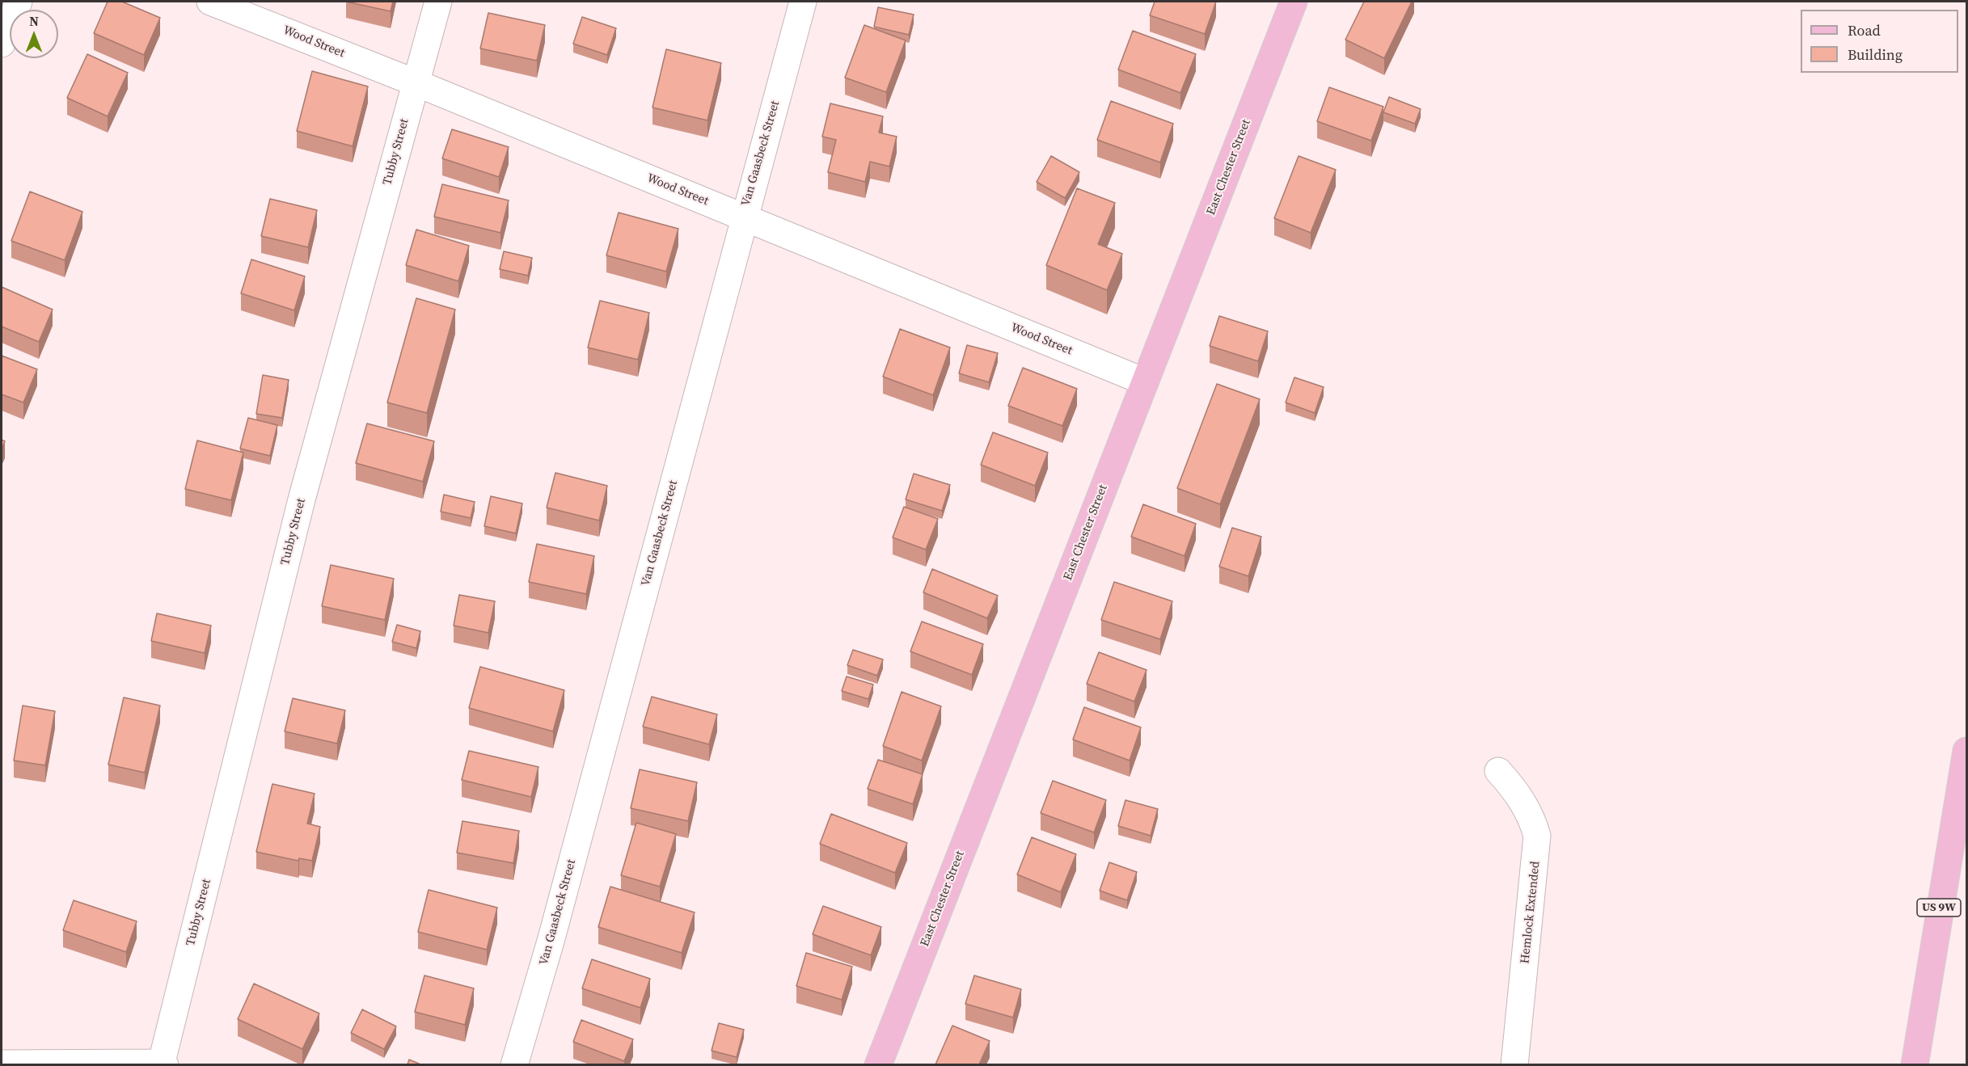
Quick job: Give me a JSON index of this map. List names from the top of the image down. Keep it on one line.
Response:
{"streets":{"main road":["East Chester Street","US 9W"],"street":["Wood Street","Tubby Street","Van Gaasbeck Street","Hemlock Extended"]},"crossings":[["Wood Street","Tubby Street"],["Wood Street","Van Gaasbeck Street"],["Wood Street","East Chester Street"]],"legend":["Road","Building"],"north":"top"}
